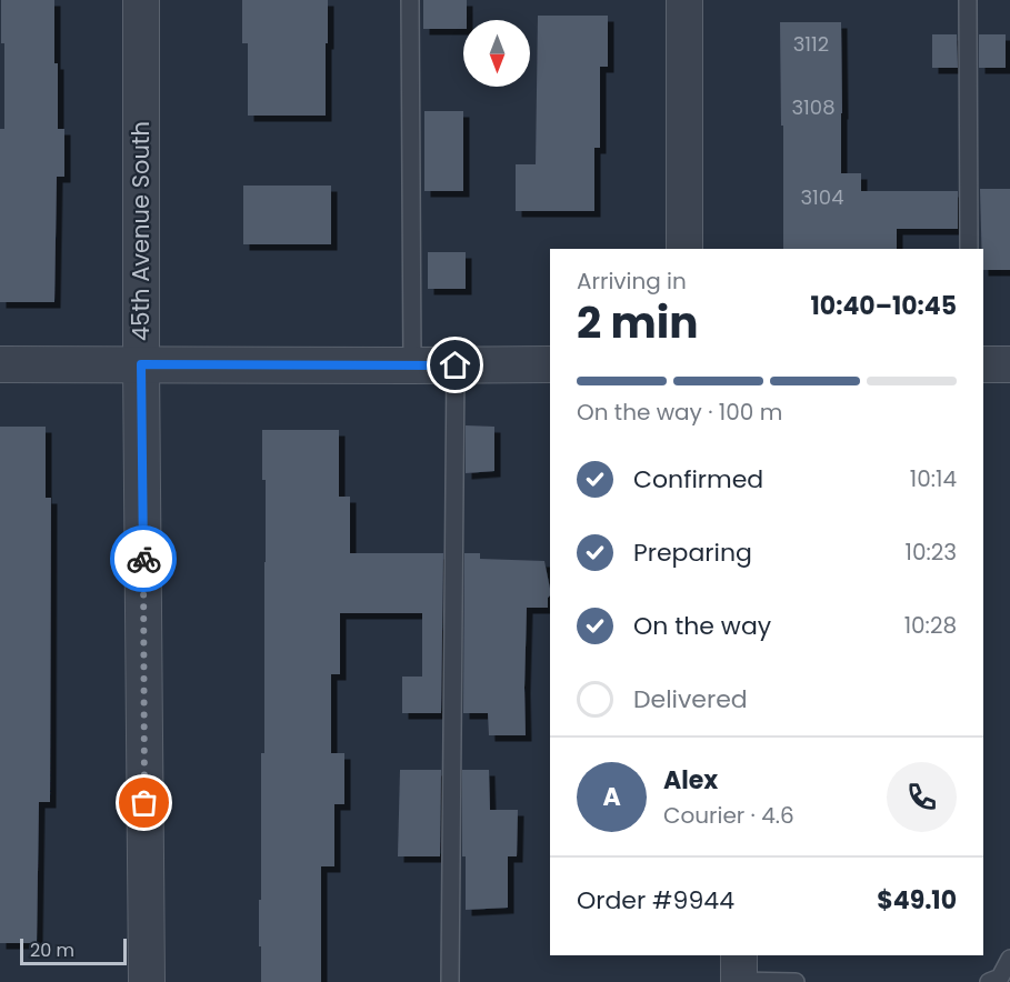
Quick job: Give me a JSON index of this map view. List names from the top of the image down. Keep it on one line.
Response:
{"streets":{"street":["45th Avenue South"]},"house_numbers":["3112","3108","3104"],"scale_bar":"20 m","north":"bottom","page":{"heading":["2 min","Arriving in","10:40–10:45"],"panel":["Alex","Courier · 4.6","Order #9944","$49.10"],"bar":"On the way · 100 m","list":[["Confirmed","10:14"],["Preparing","10:23"],["On the way","10:28"],"Delivered"],"round":"A","scale":"20 m"}}
